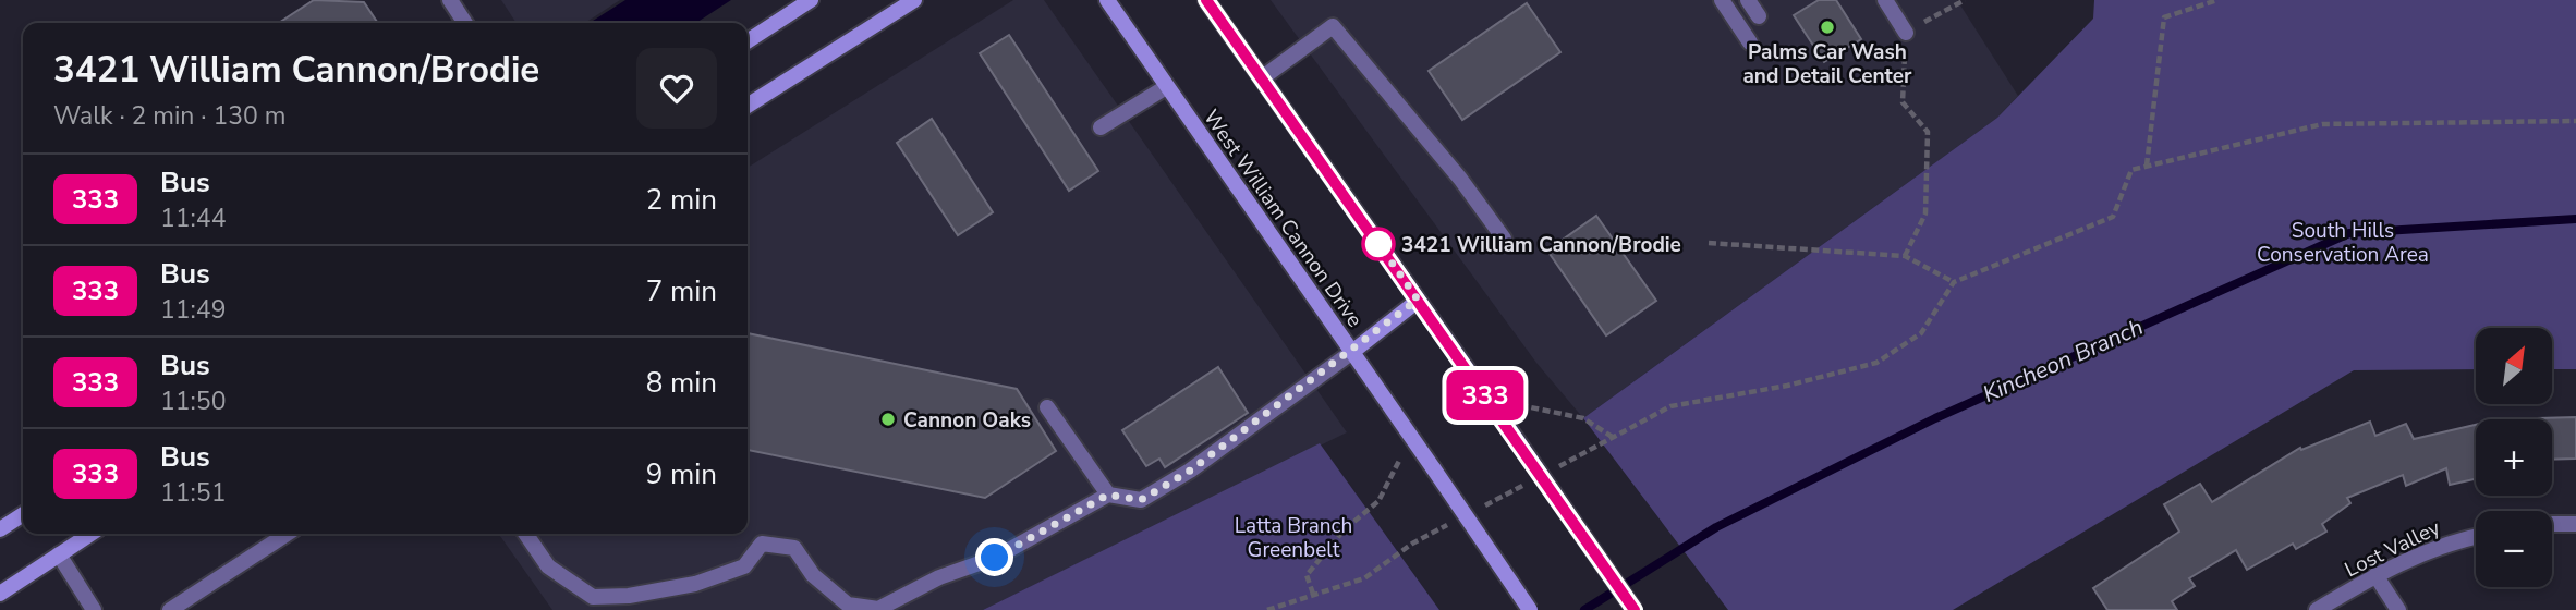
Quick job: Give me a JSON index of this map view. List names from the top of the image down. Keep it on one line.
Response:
{"streets":{"main road":["West William Cannon Drive"],"street":["Lost Valley"]},"water":["Kincheon Branch"],"parks":["South Hills Conservation Area","Latta Branch Greenbelt"],"places":["Palms Car Wash and Detail Center","3421 William Cannon/Brodie","Cannon Oaks"],"lines":["bus line 333"],"north":"top right","page":{"on_map":"333","heading":["3421 William Cannon/Brodie","Walk · 2 min · 130 m"],"list":[{"mark":"333","name":"Bus","note":"11:44","value":"2 min"},{"mark":"333","name":"Bus","note":"11:49","value":"7 min"},{"mark":"333","name":"Bus","note":"11:50","value":"8 min"},{"mark":"333","name":"Bus","note":"11:51","value":"9 min"}],"map_buttons":["+","−"]}}
